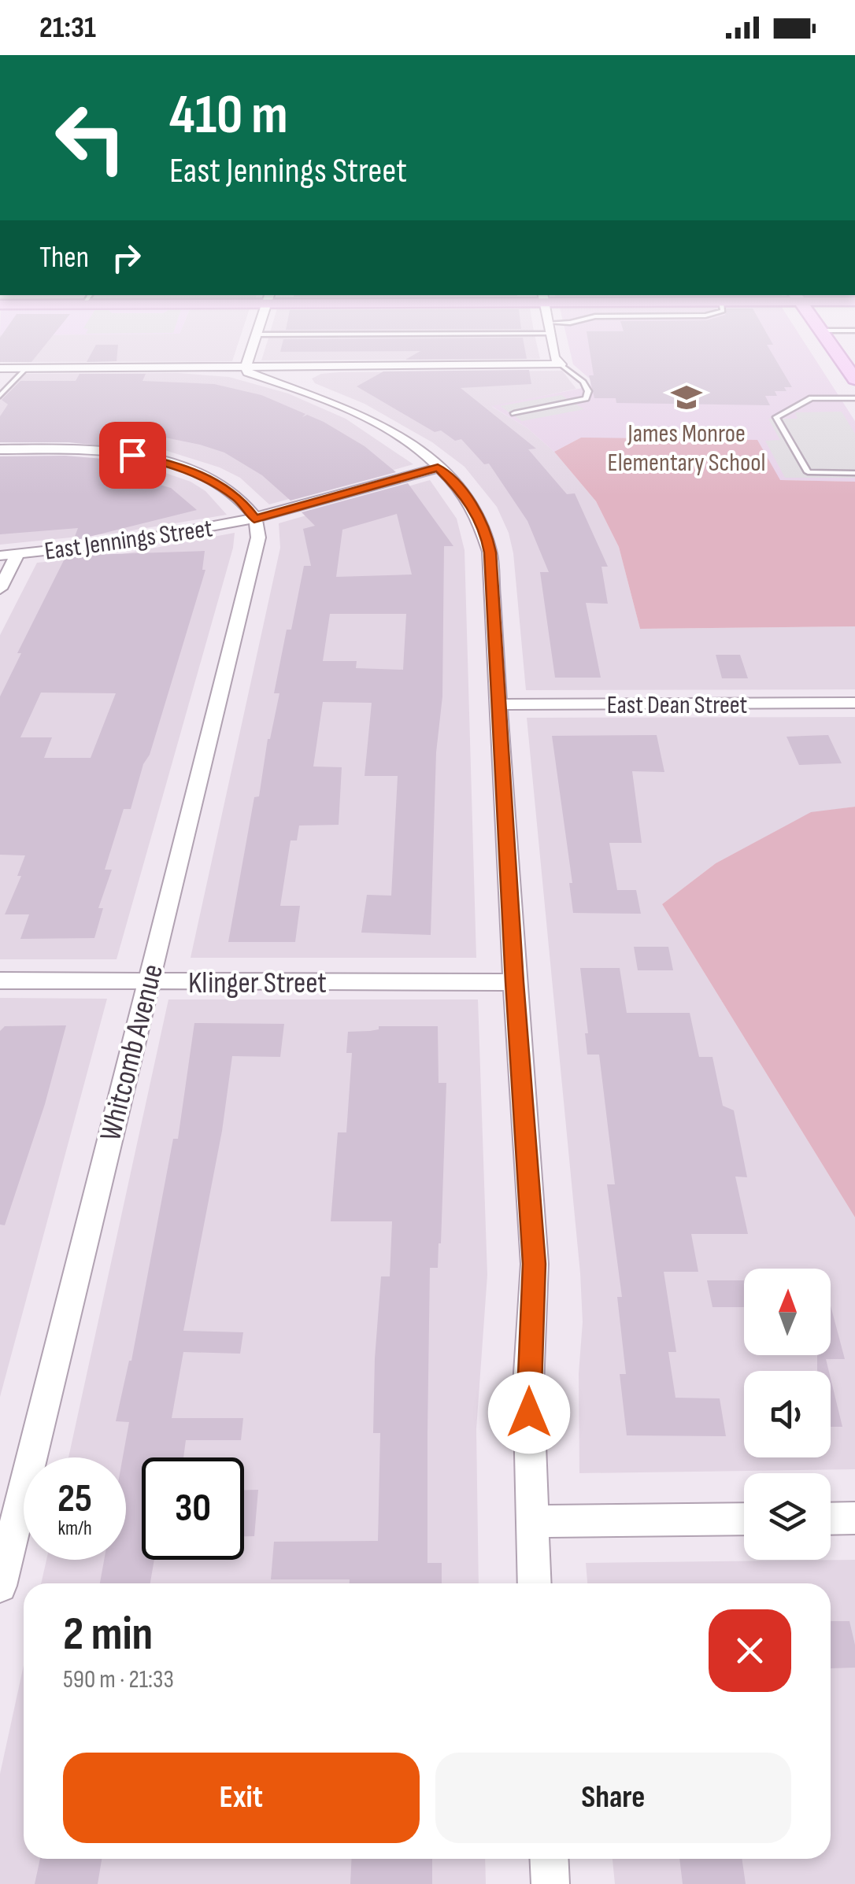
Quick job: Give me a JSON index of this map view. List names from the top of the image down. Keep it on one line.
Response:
{"streets":{"street":["East Jennings Street","East Dean Street","Klinger Street","Whitcomb Avenue"]},"crossings":[["East Jennings Street","Whitcomb Avenue"],["Klinger Street","Whitcomb Avenue"]],"places":{"school or university":["James Monroe Elementary School"]},"north":"top","page":{"status":"21:31","turn":["410 m","East Jennings Street"],"then":"Then","speed":"25 km/h","limit":"30","heading":["2 min","590 m · 21:33"],"buttons":["Exit","Share"]}}
